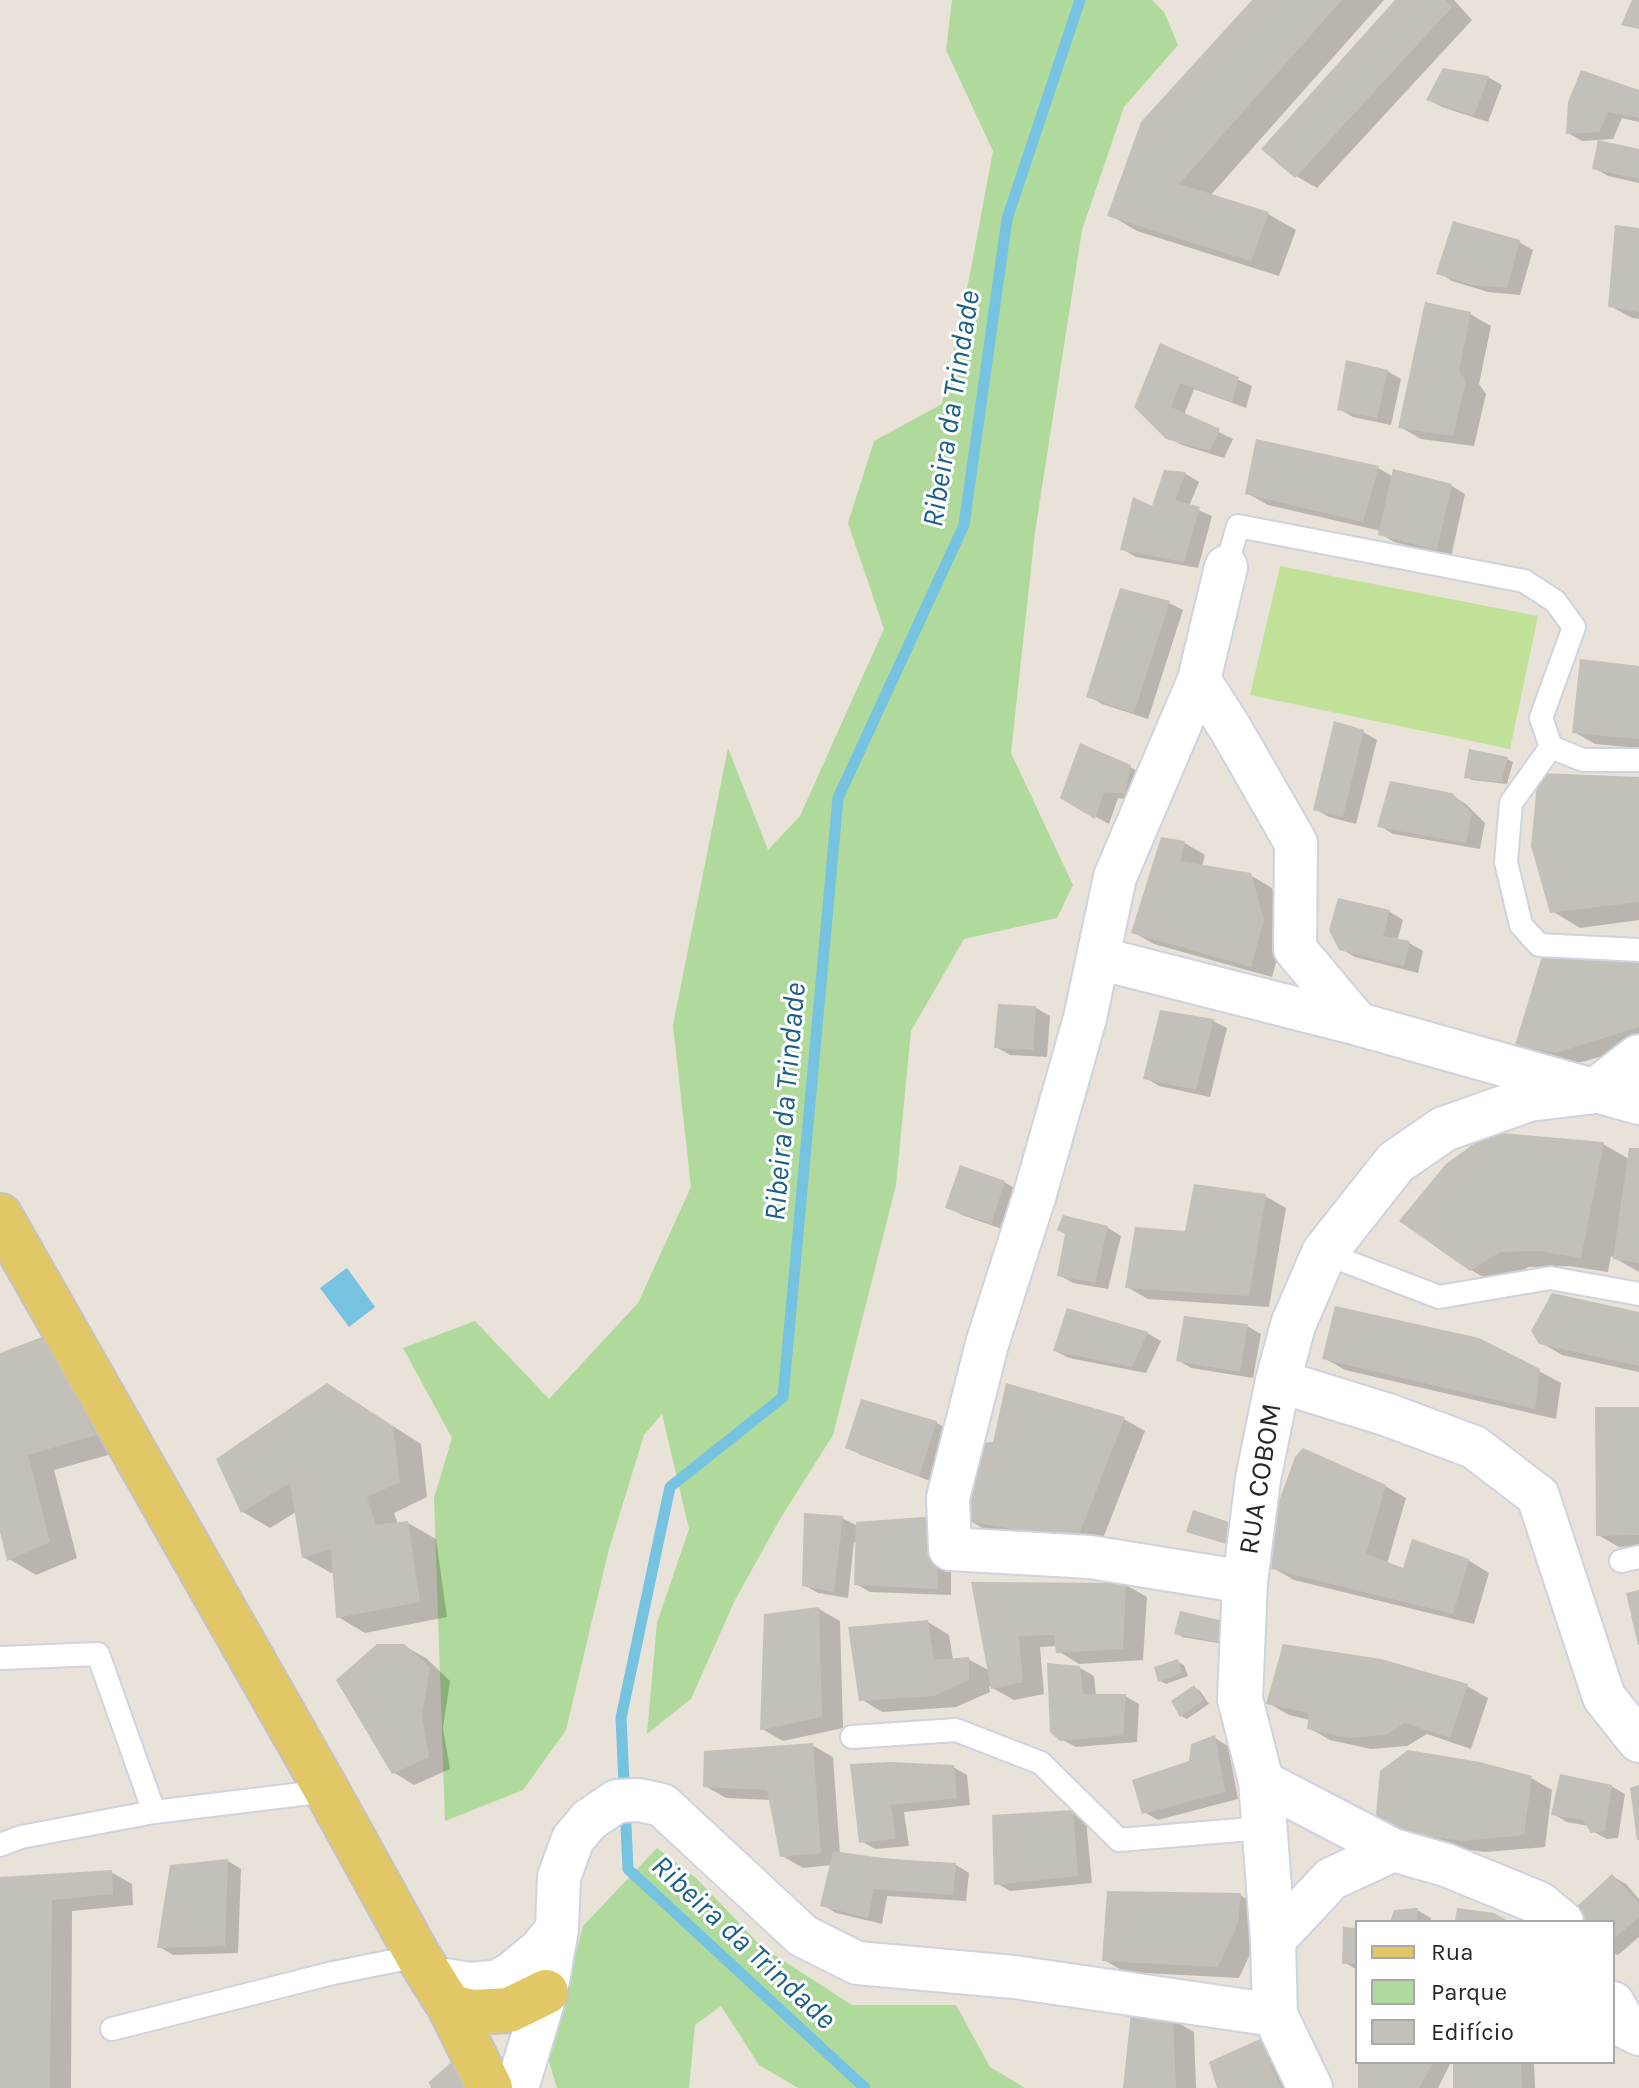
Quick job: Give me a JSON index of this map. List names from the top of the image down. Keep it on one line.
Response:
{"streets":{"street":["RUA COBOM"]},"water":["Ribeira da Trindade"],"legend":["Rua","Parque","Edifício"]}
